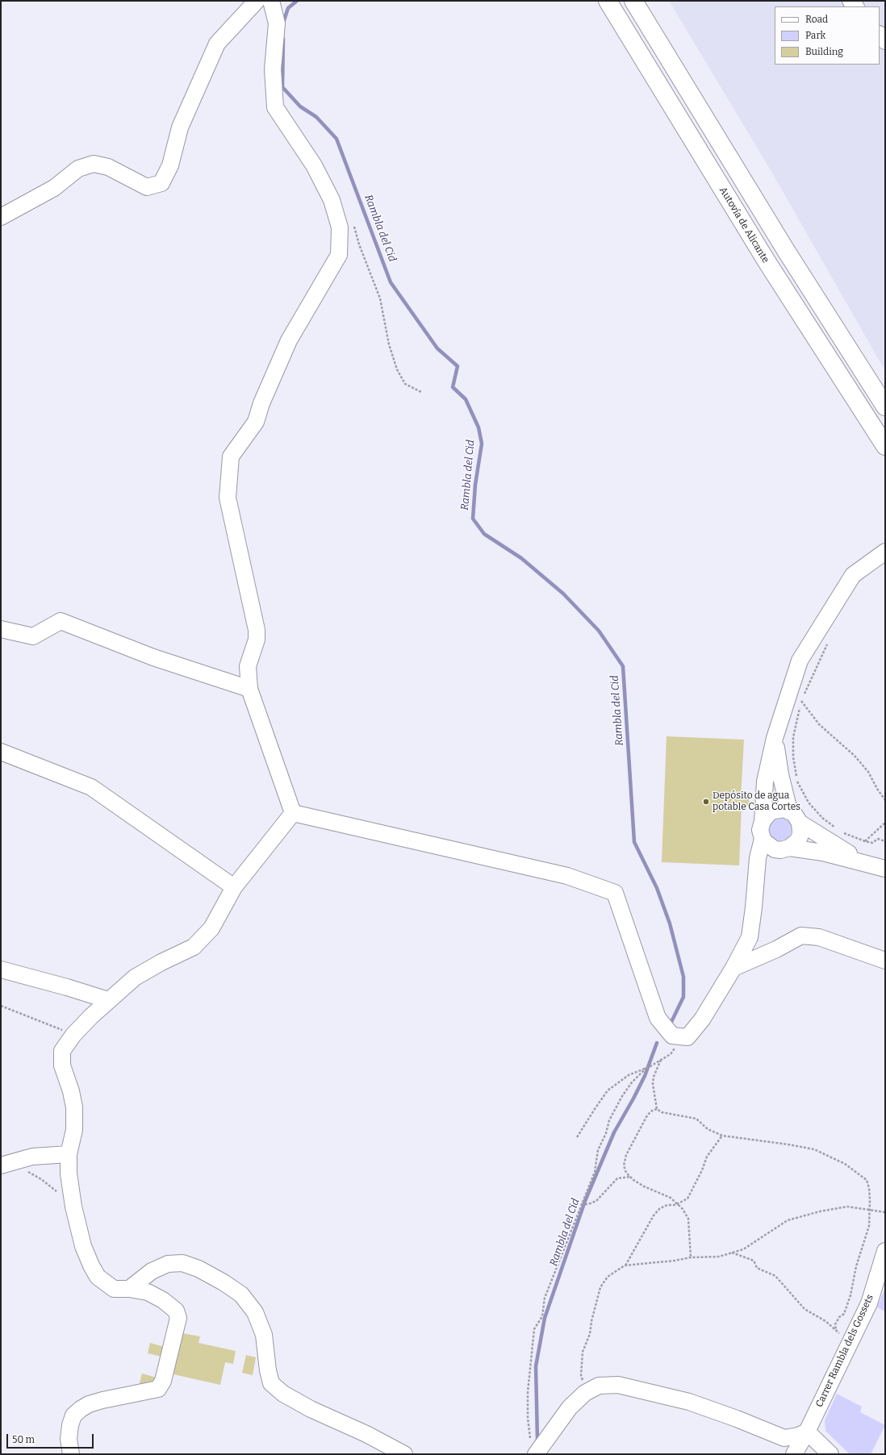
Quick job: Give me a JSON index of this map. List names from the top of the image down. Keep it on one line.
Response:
{"streets":{"highway":["Autovía de Alicante"],"street":["Carrer Rambla dels Gossets"]},"water":["Rambla del Cid"],"places":["Depósito de agua potable Casa Cortes"],"legend":["Road","Park","Building"],"scale_bar":"50 m"}
